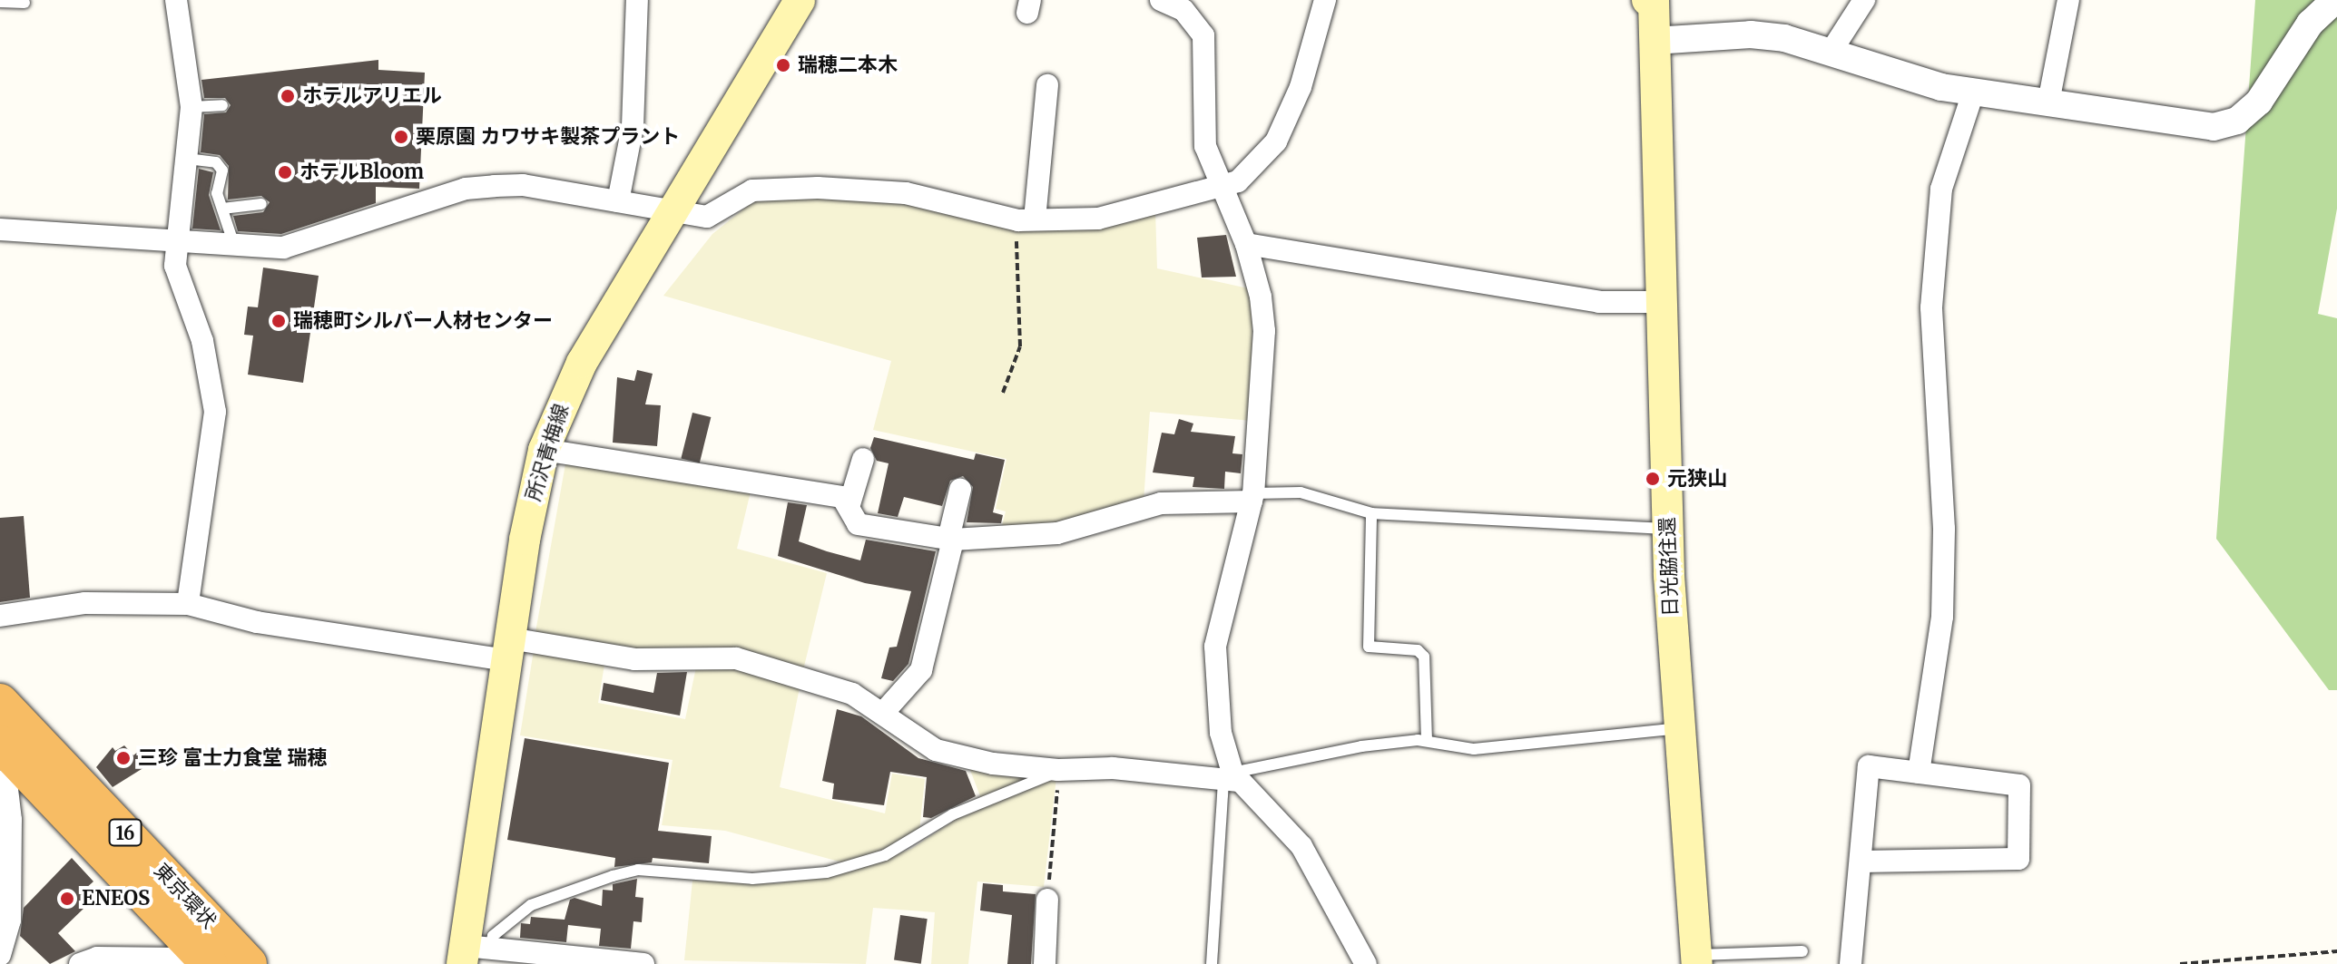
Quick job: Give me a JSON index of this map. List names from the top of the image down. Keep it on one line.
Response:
{"streets":{"highway":["16","東京環状"],"main road":["所沢青梅線","日光脇往還"]},"places":["瑞穂二本木","ホテルアリエル","栗原園 カワサキ製茶プラント","ホテルBloom","瑞穂町シルバー人材センター","元狭山","三珍 富士力食堂 瑞穂","ENEOS"]}
